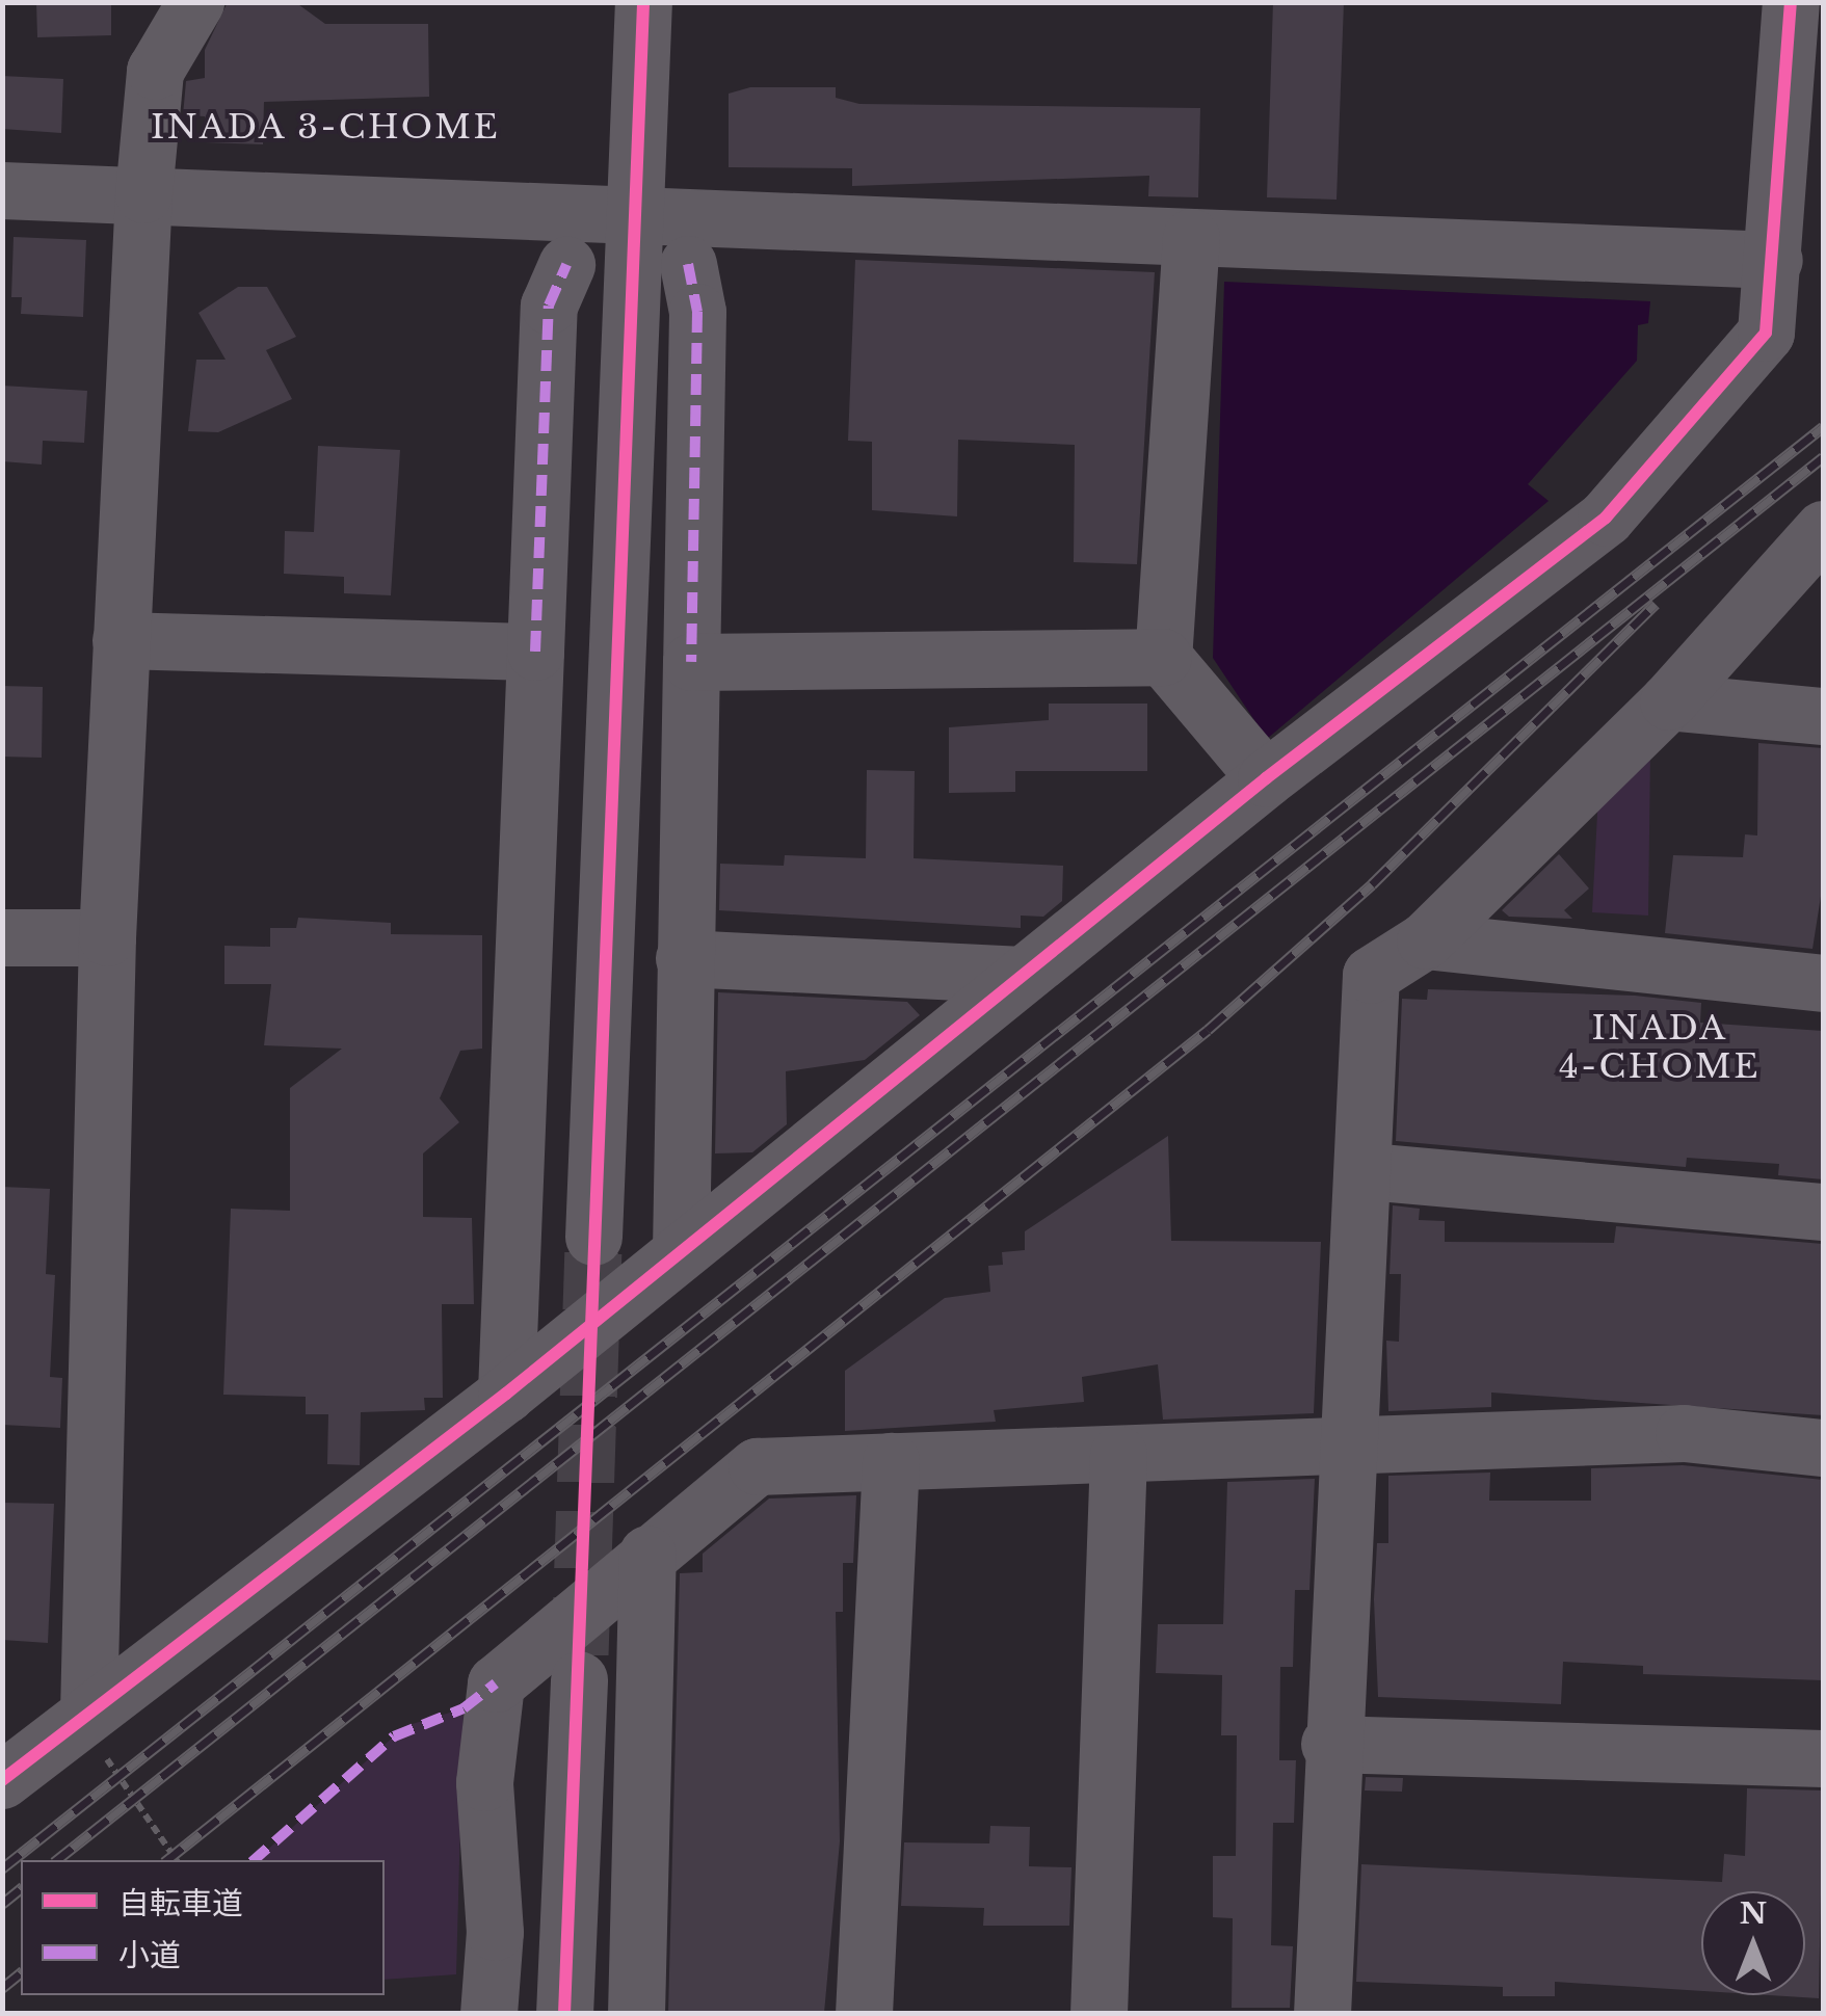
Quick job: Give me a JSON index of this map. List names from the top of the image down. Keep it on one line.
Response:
{"districts":["INADA 3-CHOME","INADA 4-CHOME"],"legend":["自転車道","小道"],"north":"top"}
